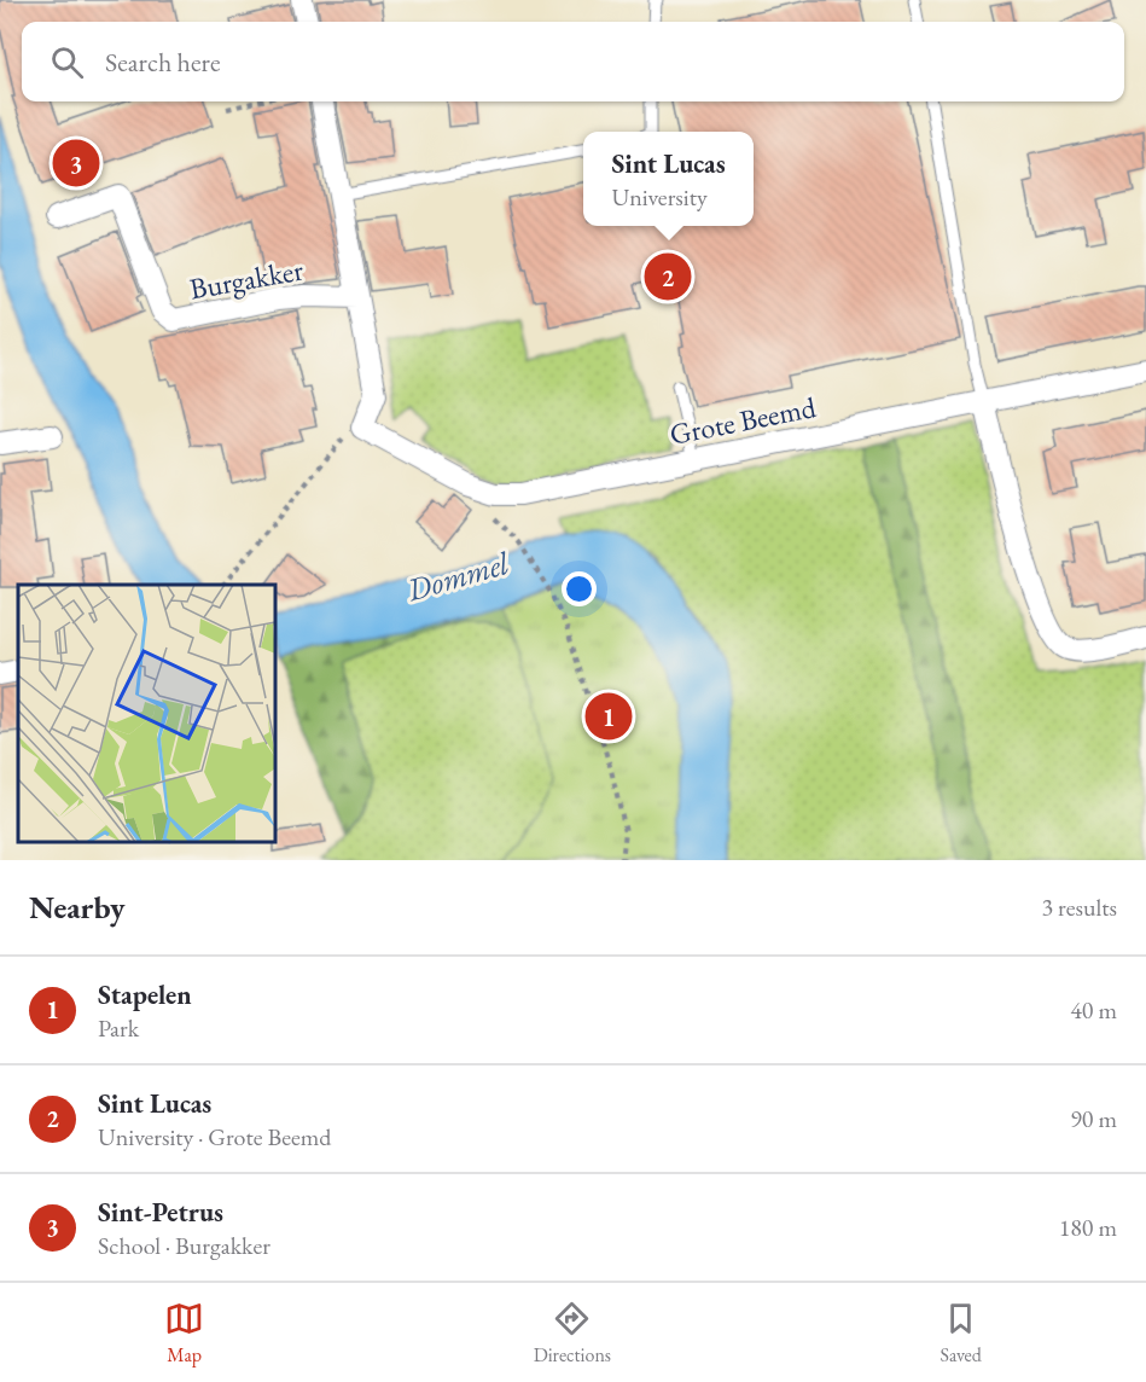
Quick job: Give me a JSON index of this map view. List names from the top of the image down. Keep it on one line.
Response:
{"streets":{"street":["Burgakker","Grote Beemd"]},"water":["Dommel"],"page":{"search":"Search here","popup":["Sint Lucas","University"],"pins":["3","2","1"],"heading":["Nearby","3 results"],"list":[{"mark":"1","name":"Stapelen","note":"Park","value":"40 m"},{"mark":"2","name":"Sint Lucas","note":"University · Grote Beemd","value":"90 m"},{"mark":"3","name":"Sint-Petrus","note":"School · Burgakker","value":"180 m"}],"nav":["Map","Directions","Saved"]}}
